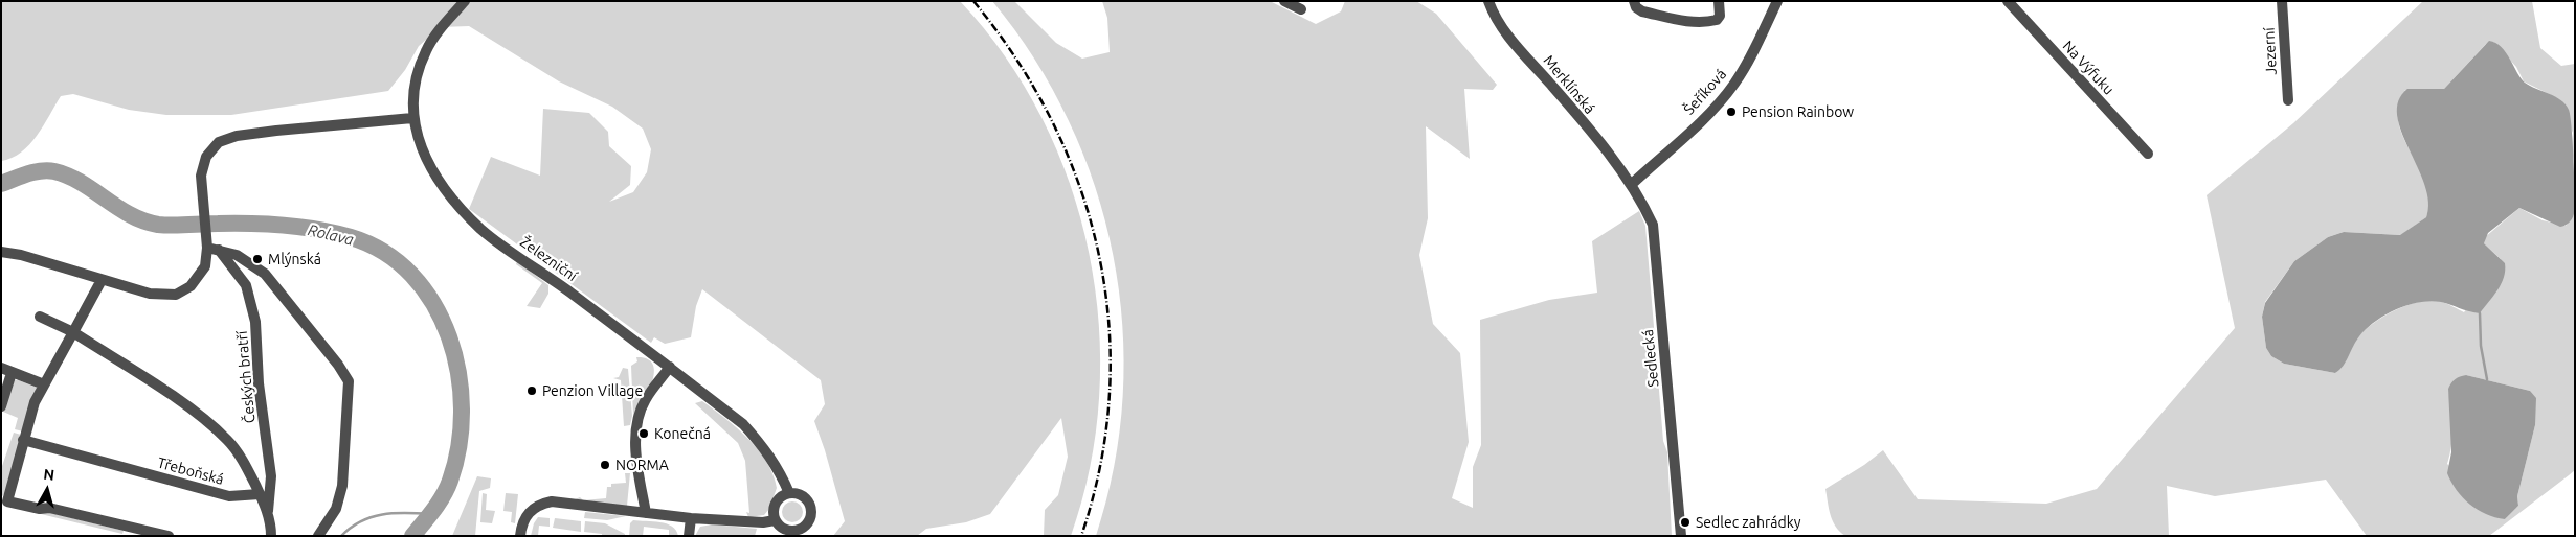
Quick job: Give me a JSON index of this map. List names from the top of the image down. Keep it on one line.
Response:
{"streets":{"street":["Jezerní","Na Výfuku","Merklínská","Šeříková","Železniční","Sedlecká","Českých bratří","Třeboňská"]},"crossings":[["Merklínská","Šeříková"],["Merklínská","Sedlecká"],["Šeříková","Sedlecká"],["Českých bratří","Třeboňská"]],"water":["Rolava"],"places":["Pension Rainbow","Mlýnská","Penzion Village","Konečná","NORMA","Sedlec zahrádky"],"north":"top"}
